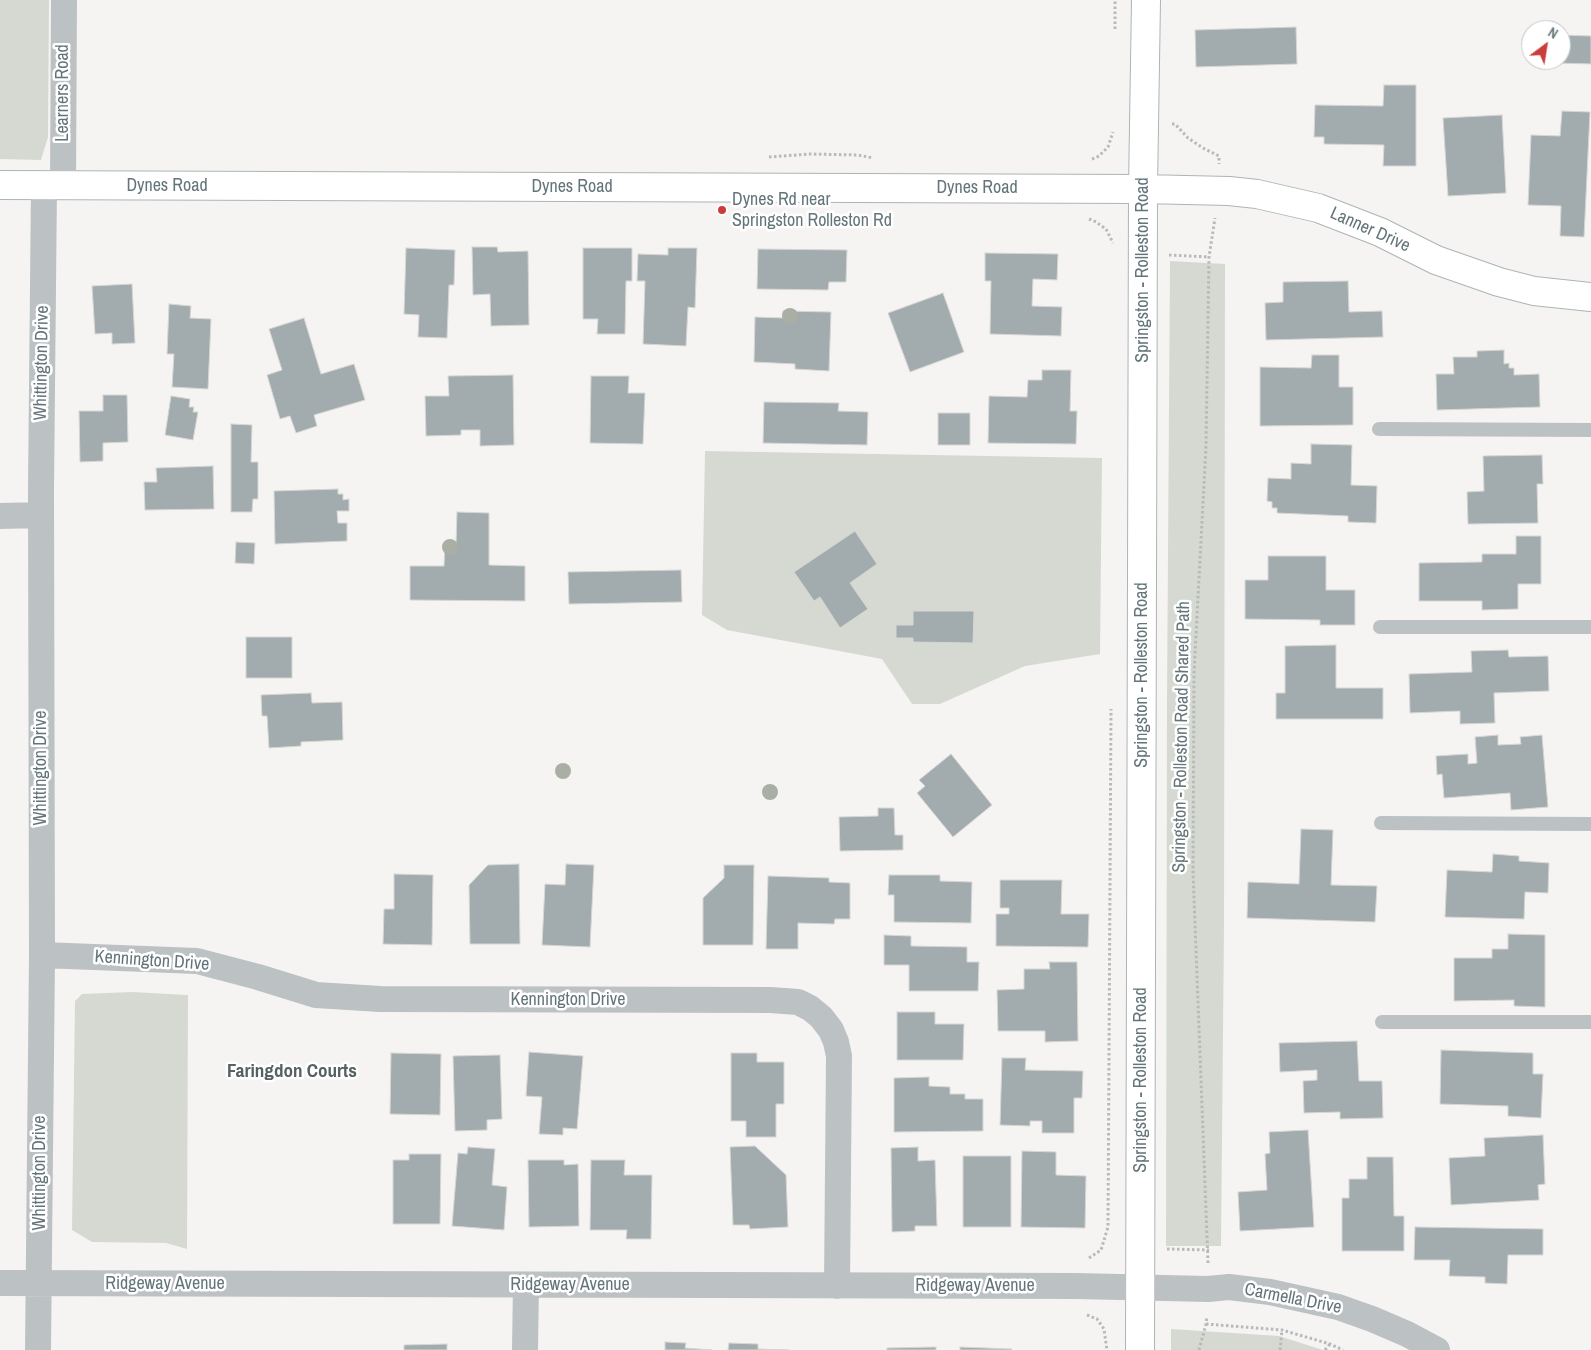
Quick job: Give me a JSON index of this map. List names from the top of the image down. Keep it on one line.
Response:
{"streets":{"street":["Learners Road","Dynes Road","Lanner Drive","Springston - Rolleston Road","Whittington Drive","Kennington Drive","Ridgeway Avenue","Carmella Drive"],"path":["Springston - Rolleston Road Shared Path"]},"crossings":[["Learners Road","Dynes Road"],["Learners Road","Whittington Drive"],["Dynes Road","Lanner Drive"],["Dynes Road","Springston - Rolleston Road"],["Dynes Road","Whittington Drive"],["Lanner Drive","Springston - Rolleston Road"],["Springston - Rolleston Road","Ridgeway Avenue"],["Springston - Rolleston Road","Carmella Drive"],["Whittington Drive","Kennington Drive"],["Whittington Drive","Ridgeway Avenue"],["Kennington Drive","Ridgeway Avenue"],["Ridgeway Avenue","Carmella Drive"]],"districts":["Faringdon Courts"],"places":["Dynes Rd near Springston Rolleston Rd"],"north":"top right"}
